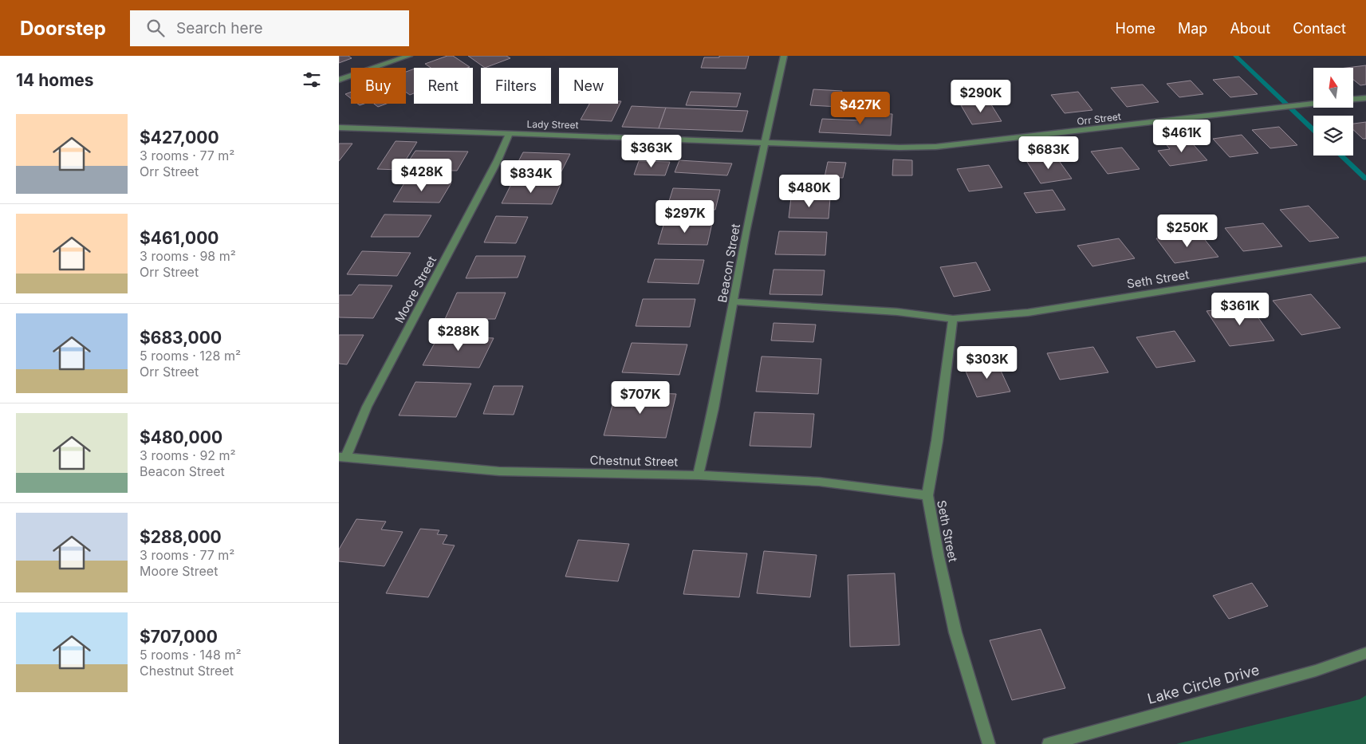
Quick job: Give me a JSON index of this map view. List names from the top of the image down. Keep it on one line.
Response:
{"streets":{"street":["Orr Street","Lady Street","Beacon Street","Seth Street","Moore Street","Chestnut Street","Lake Circle Drive"]},"crossings":[["Orr Street","Lady Street"],["Orr Street","Beacon Street"],["Lady Street","Beacon Street"],["Lady Street","Moore Street"],["Beacon Street","Seth Street"],["Beacon Street","Chestnut Street"],["Seth Street","Chestnut Street"],["Moore Street","Chestnut Street"]],"north":"top","page":{"header":"Doorstep","search":"Search here","nav":["Home","Map","About","Contact"],"heading":"14 homes","chip":["Buy","Rent","Filters","New"],"price":["$290K","$427K","$461K","$363K","$683K","$428K","$834K","$480K","$297K","$250K","$361K","$288K","$303K","$707K"],"list":[{"name":"$427,000","note":"3 rooms · 77 m² · Orr Street"},{"name":"$461,000","note":"3 rooms · 98 m² · Orr Street"},{"name":"$683,000","note":"5 rooms · 128 m² · Orr Street"},{"name":"$480,000","note":"3 rooms · 92 m² · Beacon Street"},{"name":"$288,000","note":"3 rooms · 77 m² · Moore Street"},{"name":"$707,000","note":"5 rooms · 148 m² · Chestnut Street"}]}}
